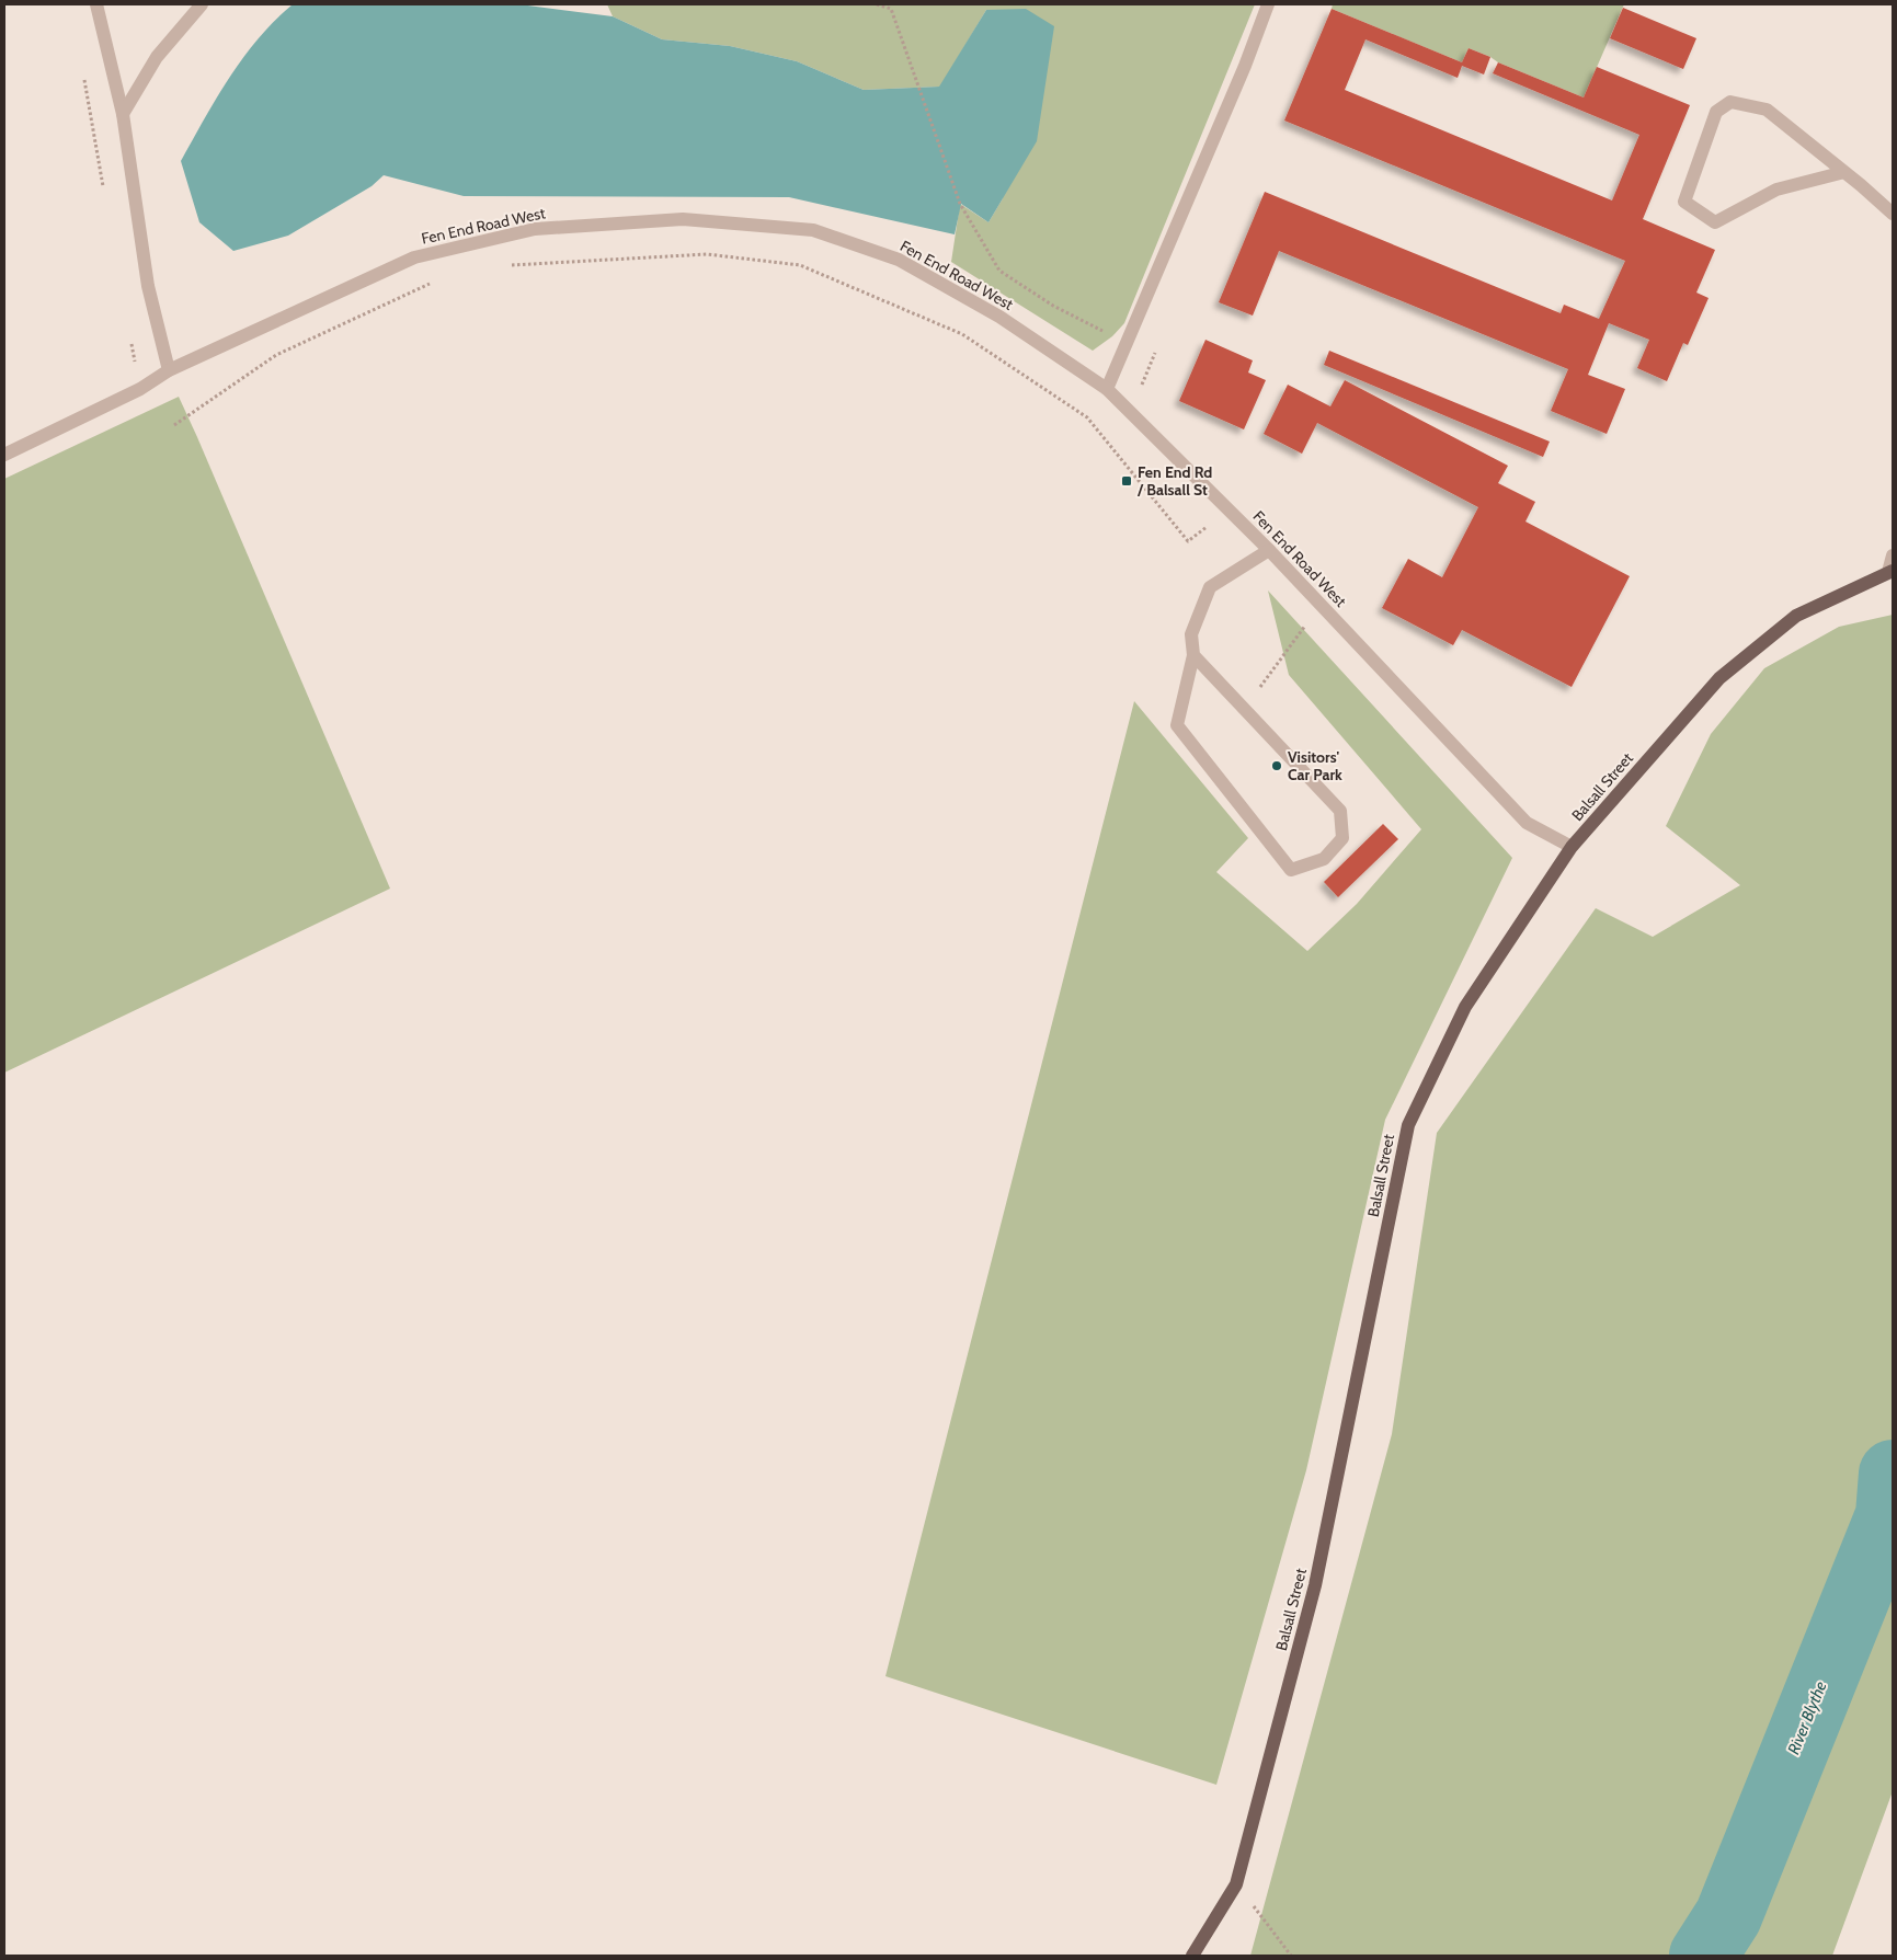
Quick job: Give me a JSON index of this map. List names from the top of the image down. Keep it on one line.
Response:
{"streets":{"main road":["Balsall Street"],"street":["Fen End Road West"]},"crossings":[["Fen End Road West","Balsall Street"]],"water":["River Blythe"],"places":{"transit":["Fen End Rd / Balsall St"],"other":["Visitors' Car Park"]}}
